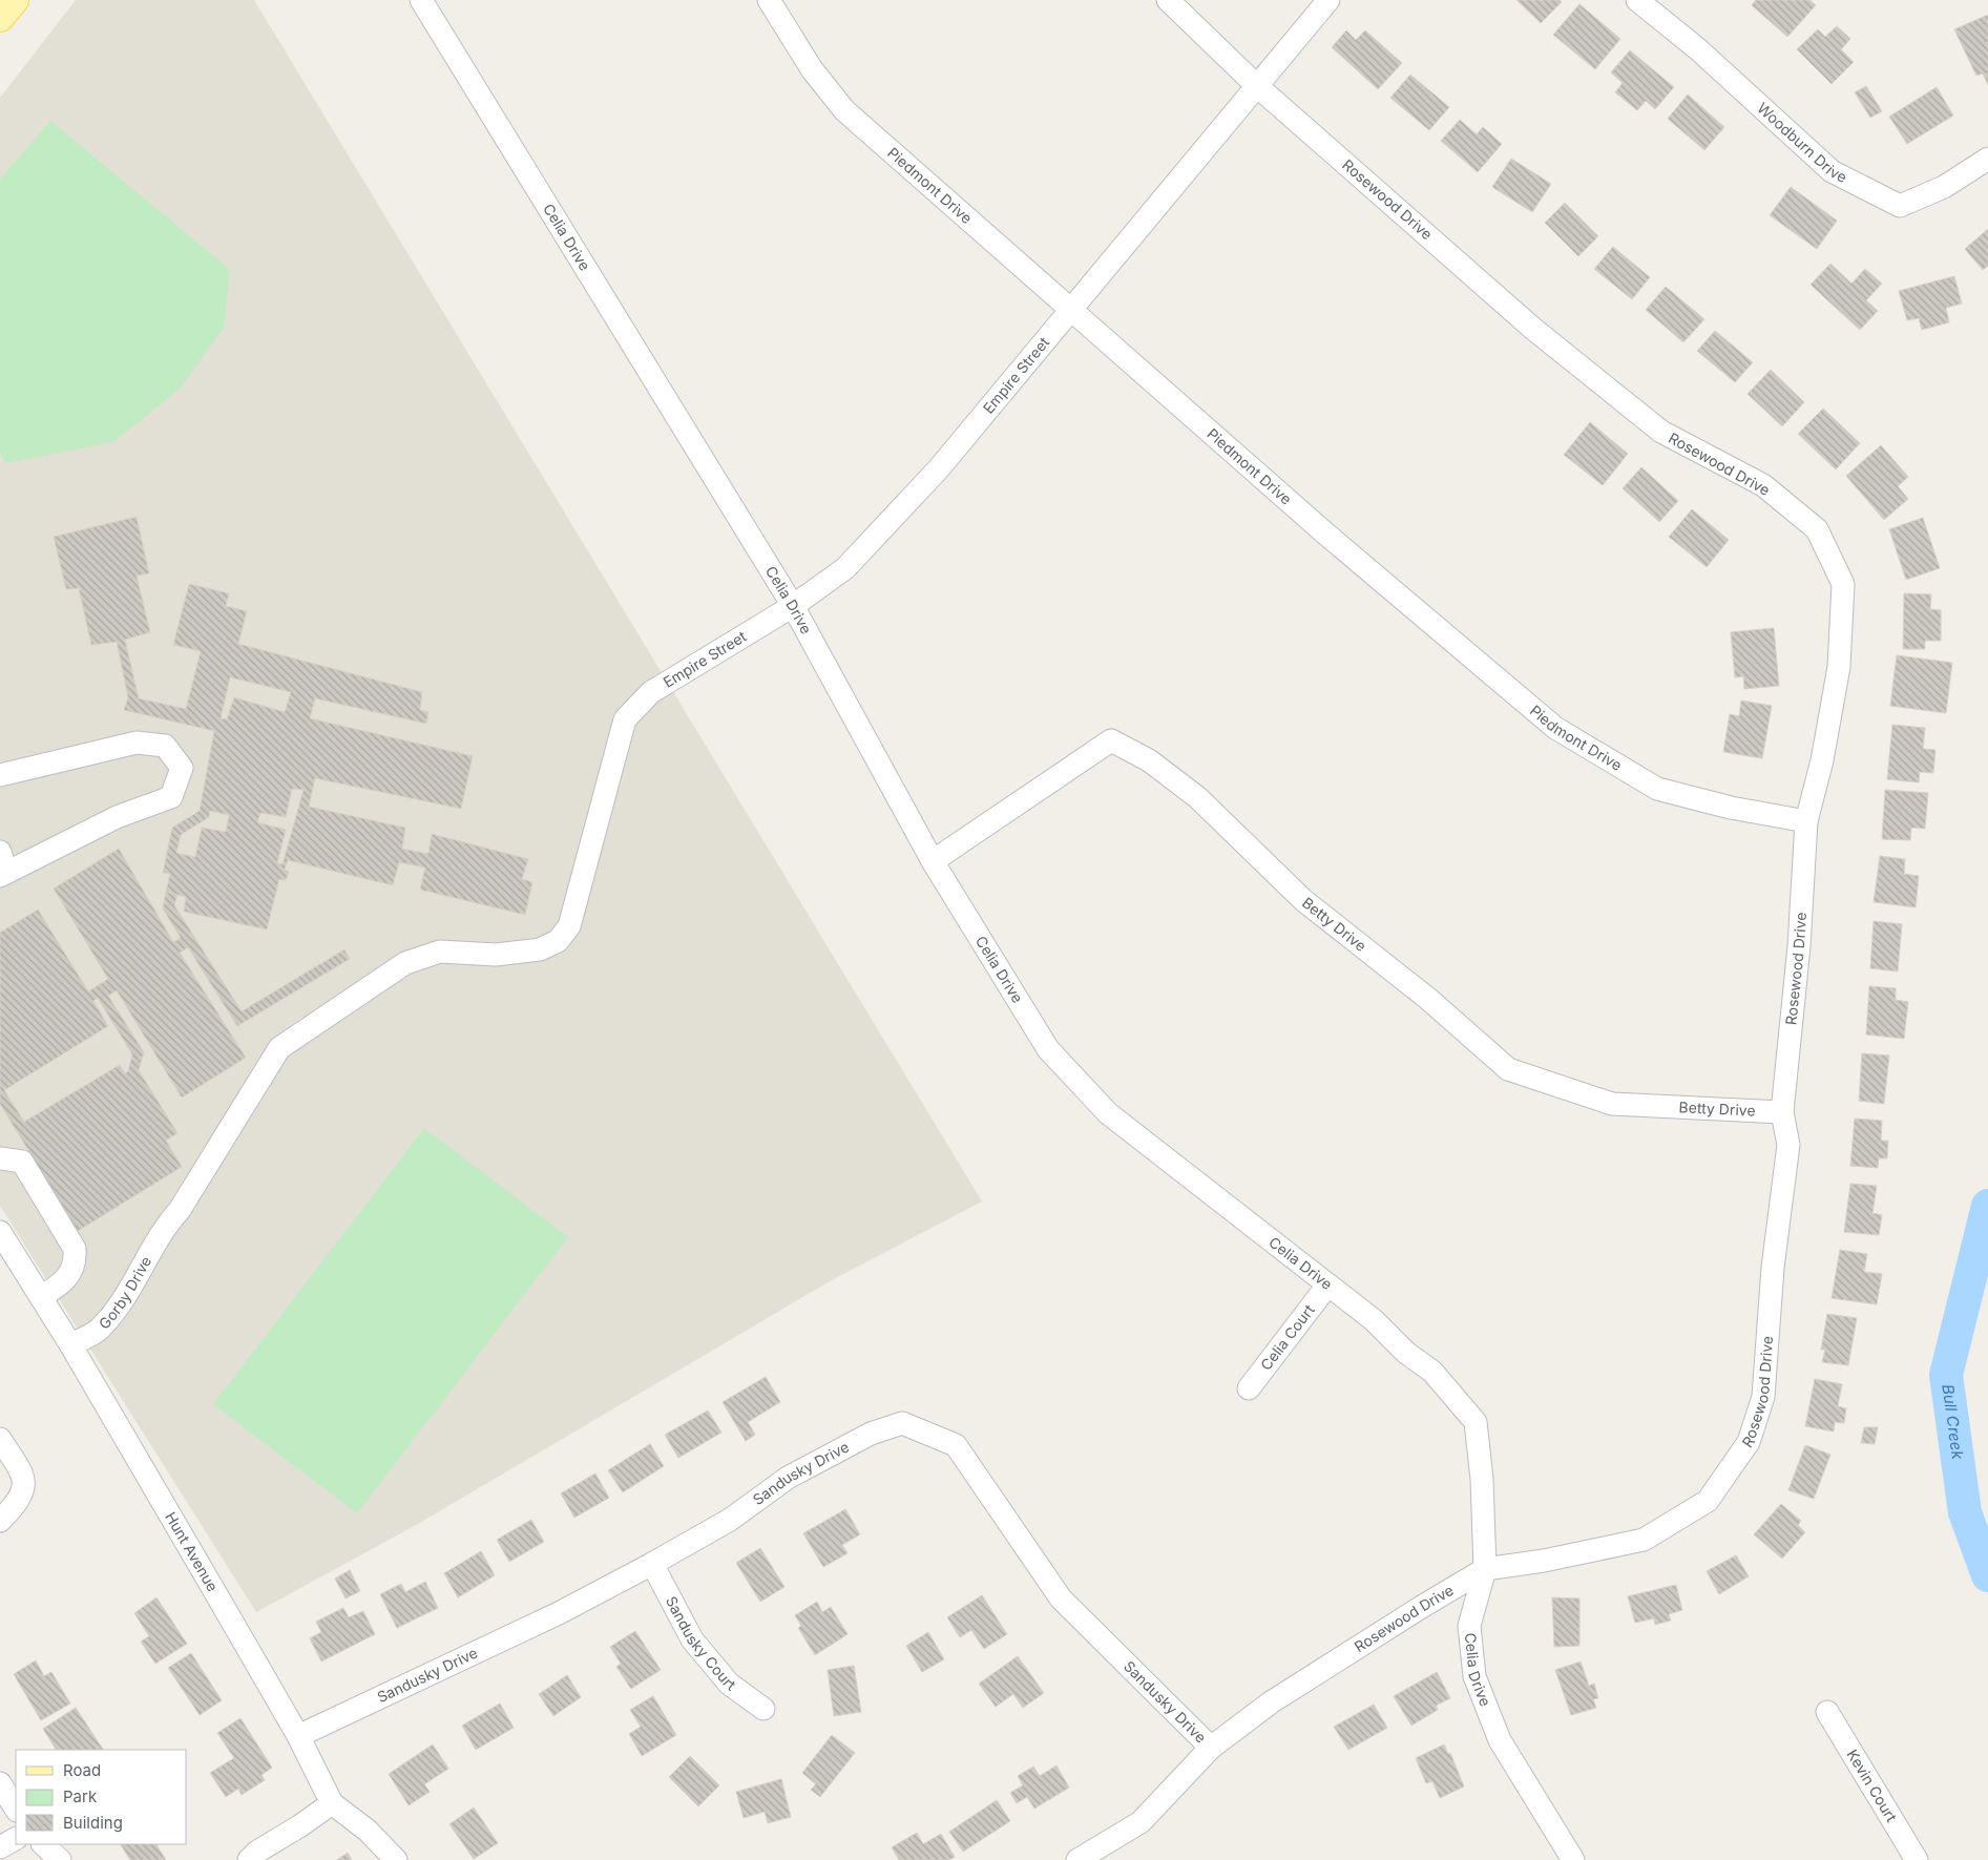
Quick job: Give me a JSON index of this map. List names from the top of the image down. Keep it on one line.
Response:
{"streets":{"street":["Woodburn Drive","Piedmont Drive","Rosewood Drive","Celia Drive","Empire Street","Betty Drive","Gorby Drive","Celia Court","Sandusky Drive","Hunt Avenue","Sandusky Court","Kevin Court"]},"crossings":[["Piedmont Drive","Rosewood Drive"],["Piedmont Drive","Empire Street"],["Rosewood Drive","Celia Drive"],["Rosewood Drive","Empire Street"],["Rosewood Drive","Betty Drive"],["Rosewood Drive","Sandusky Drive"],["Celia Drive","Empire Street"],["Celia Drive","Betty Drive"],["Celia Drive","Celia Court"],["Empire Street","Gorby Drive"],["Gorby Drive","Hunt Avenue"],["Sandusky Drive","Hunt Avenue"],["Sandusky Drive","Sandusky Court"]],"water":["Bull Creek"],"legend":["Road","Park","Building"]}
